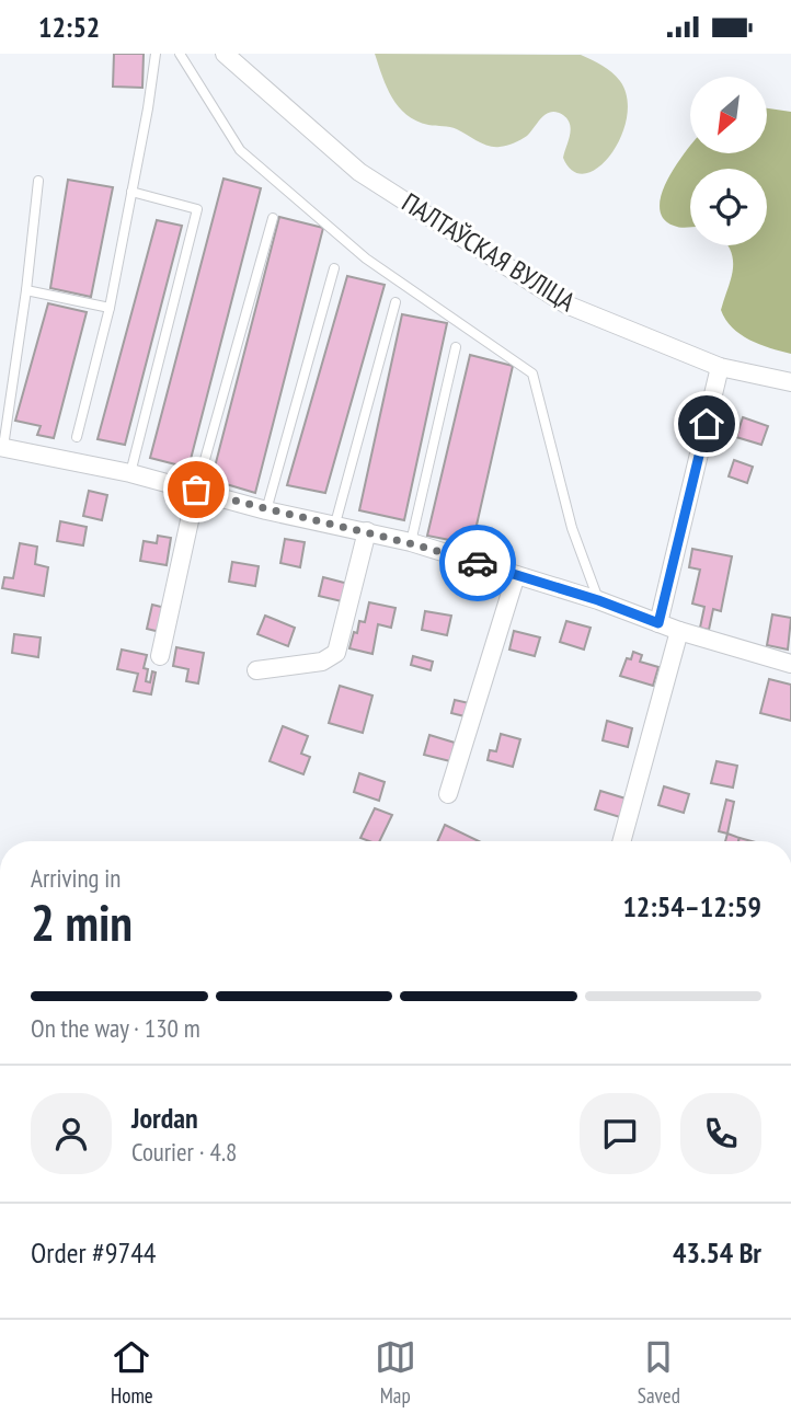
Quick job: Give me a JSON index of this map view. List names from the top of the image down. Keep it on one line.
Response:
{"streets":{"street":["ПАЛТАЎСКАЯ ВУЛІЦА"]},"north":"bottom left","page":{"status":"12:52","heading":["2 min","Arriving in","12:54–12:59"],"panel":["Jordan","Courier · 4.8","Order #9744","43.54 Br"],"bar":"On the way · 130 m","tabs":["Home","Map","Saved"]}}
